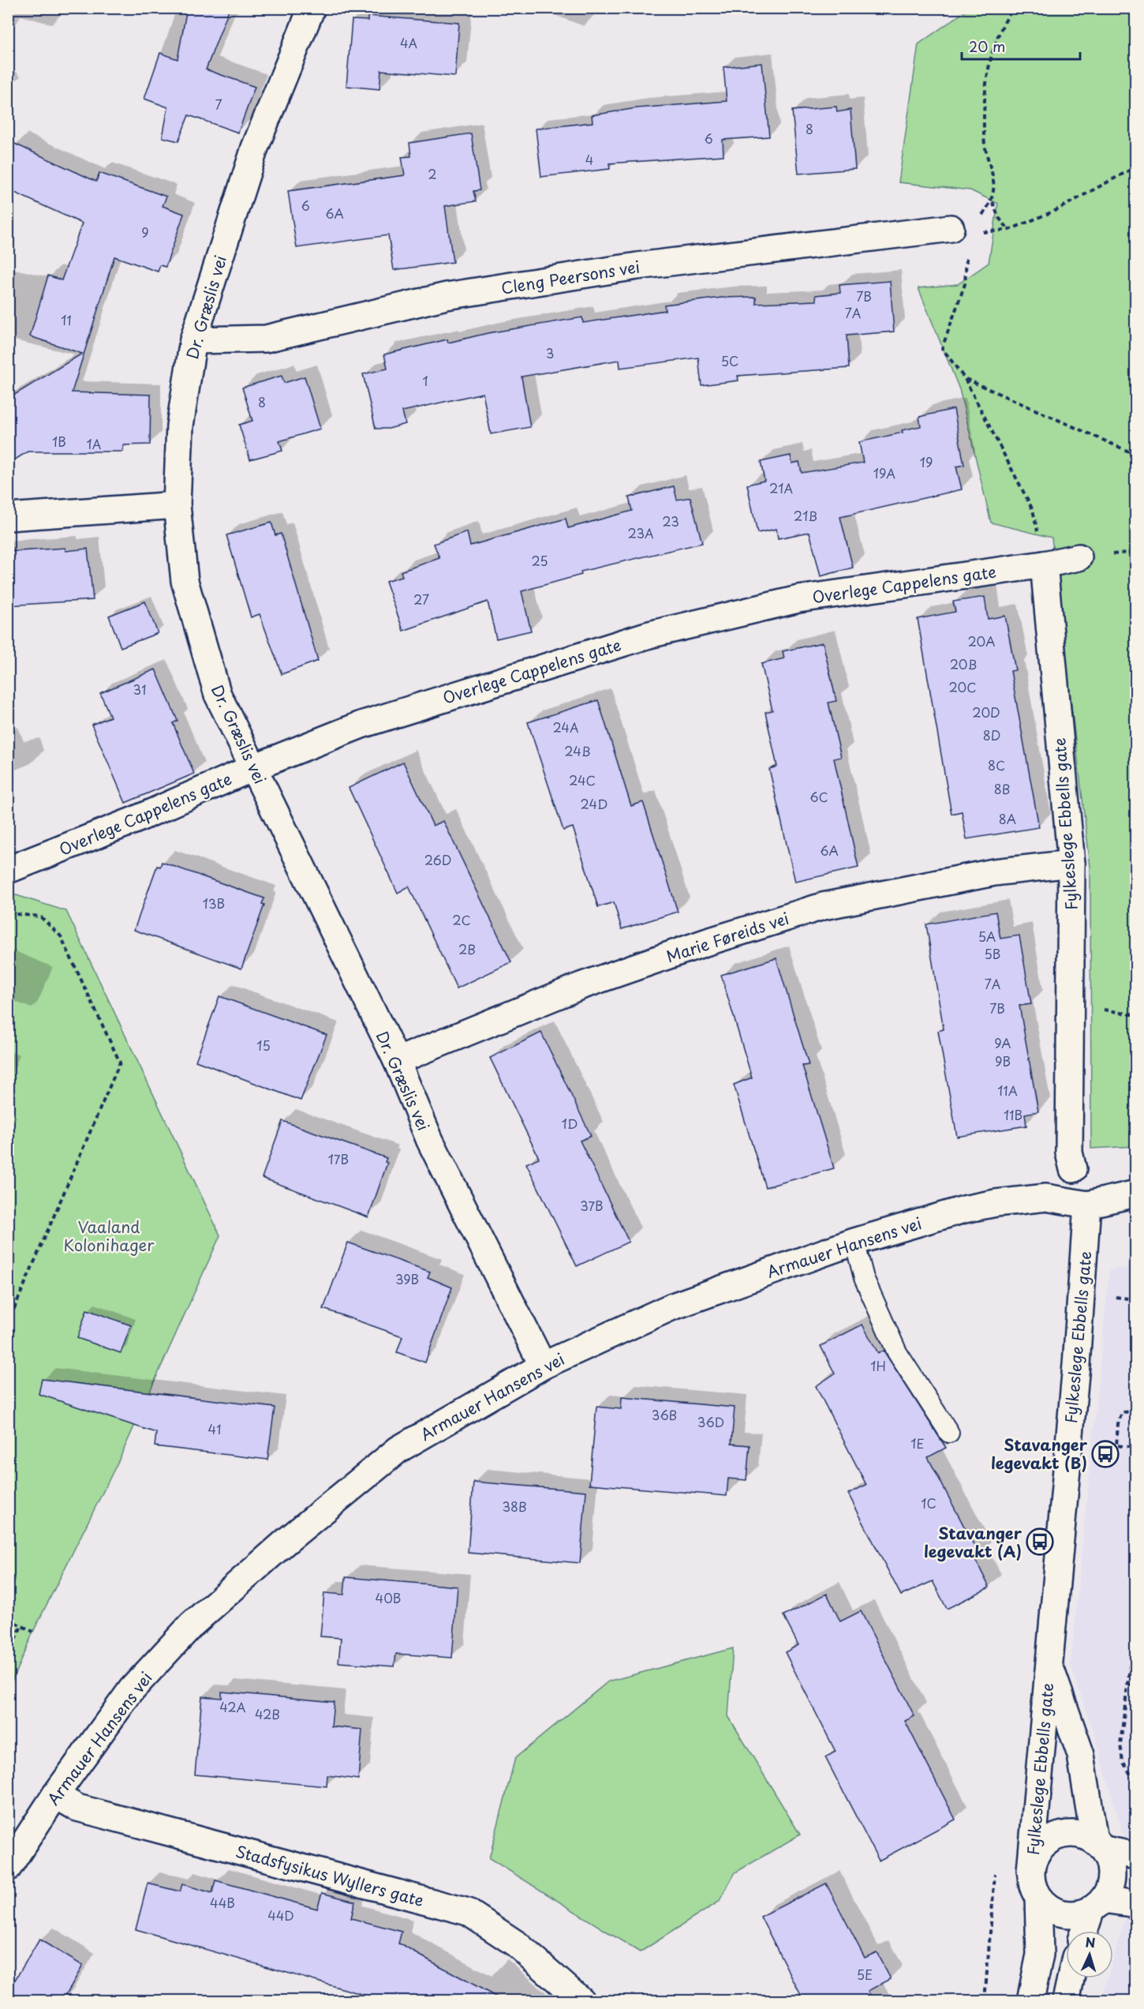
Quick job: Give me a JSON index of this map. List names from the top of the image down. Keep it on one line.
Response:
{"streets":{"street":["Cleng Peersons vei","Dr. Græslis vei","Overlege Cappelens gate","Fylkeslege Ebbells gate","Marie Føreids vei","Armauer Hansens vei","Stadsfysikus Wyllers gate"]},"crossings":[["Cleng Peersons vei","Dr. Græslis vei"],["Dr. Græslis vei","Overlege Cappelens gate"],["Dr. Græslis vei","Marie Føreids vei"],["Dr. Græslis vei","Armauer Hansens vei"],["Overlege Cappelens gate","Fylkeslege Ebbells gate"],["Fylkeslege Ebbells gate","Marie Føreids vei"],["Fylkeslege Ebbells gate","Armauer Hansens vei"],["Armauer Hansens vei","Stadsfysikus Wyllers gate"]],"parks":["Vaaland Kolonihager"],"places":{"bus stop":["Stavanger legevakt (B)","Stavanger legevakt (A)"]},"house_numbers":["4A","7","8","6","4","2","6","6A","9","7B","7A","11","3","5C","1","8","1B","1A","19","19A","21A","21B","23","23A","25","27","20A","20B","20C","31","20D","24A","8D","24B","8C","24C","8B","6C","24D","8A","6A","26D","13B","2C","5A","2B","5B","7A","7B","9A","15","9B","11A","11B","1D","17B","37B","39B","1H","36B","36D","41","1E","1C","38B","40B","42A","42B","44B","44D","5E"],"scale_bar":"20 m","north":"top"}
